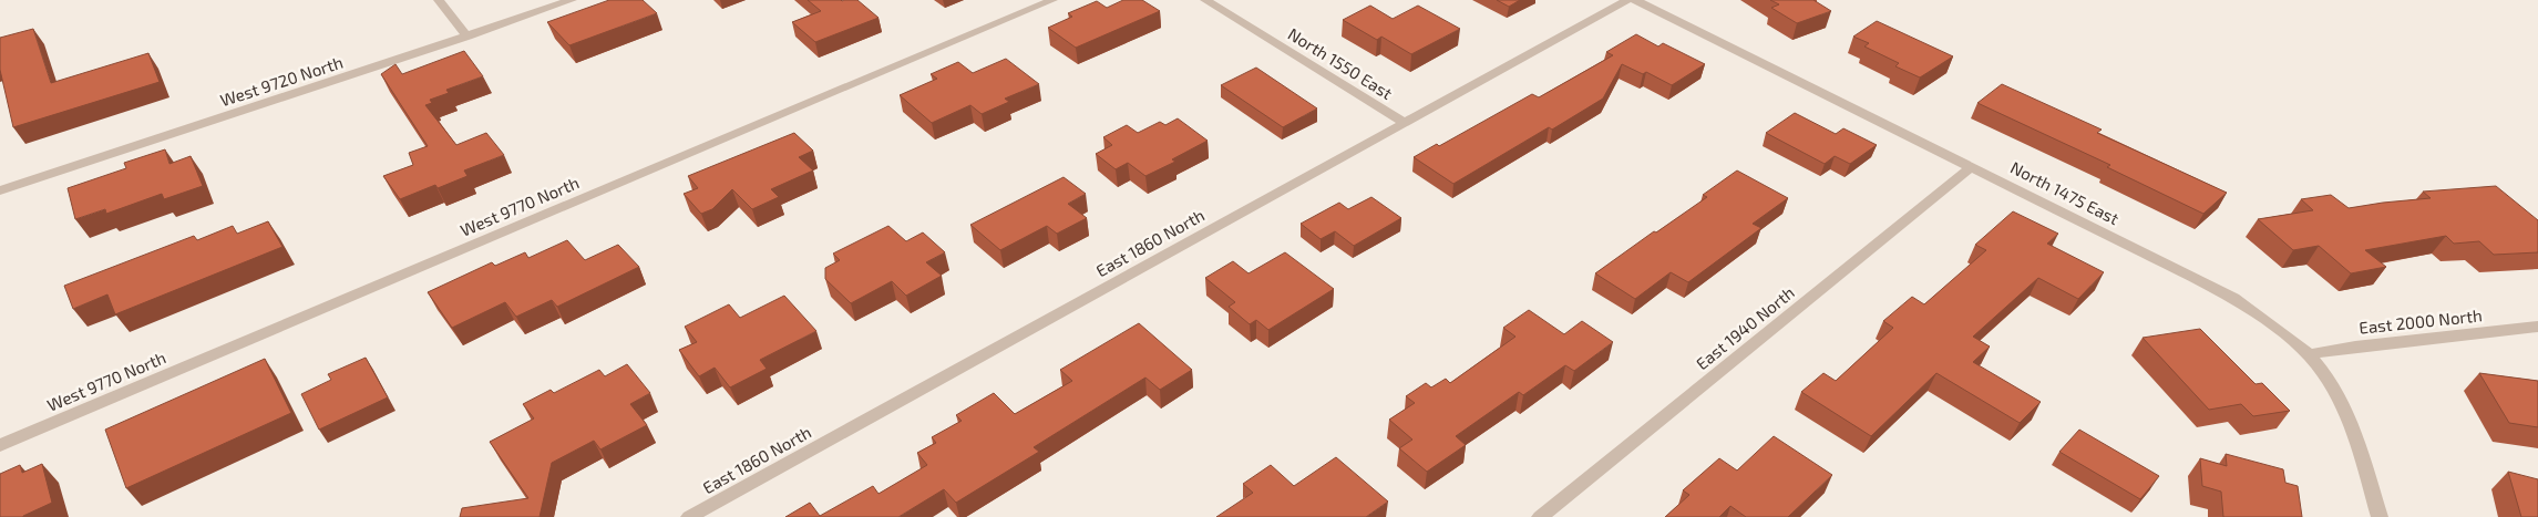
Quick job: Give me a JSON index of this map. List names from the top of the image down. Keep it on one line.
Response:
{"streets":{"street":["North 1550 East","West 9720 North","North 1475 East","West 9770 North","East 1860 North","East 2000 North","East 1940 North"]},"crossings":[["North 1550 East","East 1860 North"],["North 1475 East","East 2000 North"],["North 1475 East","East 1940 North"]]}
